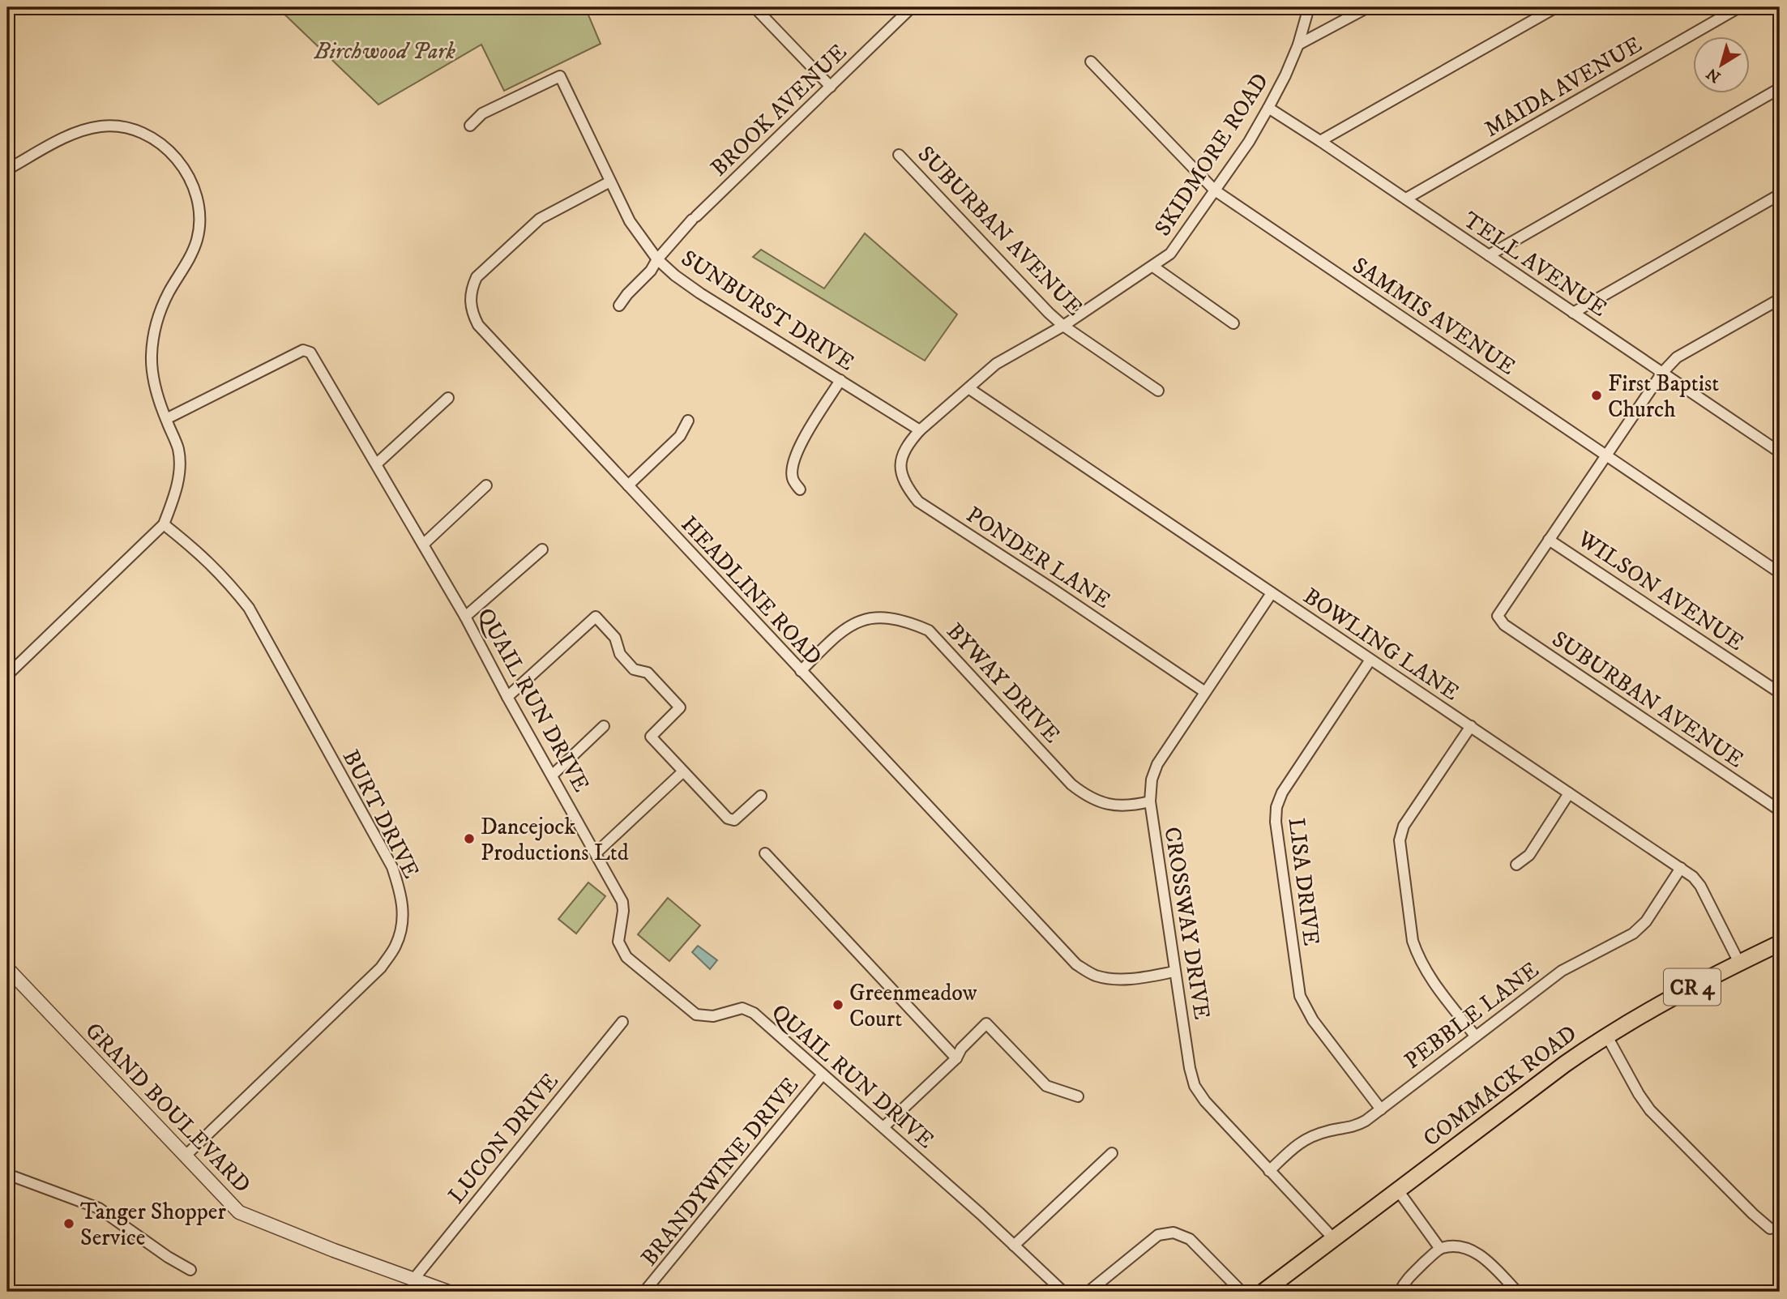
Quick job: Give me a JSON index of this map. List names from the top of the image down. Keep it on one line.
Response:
{"streets":{"main road":["CR 4","COMMACK ROAD"],"street":["MAIDA AVENUE","BROOK AVENUE","SKIDMORE ROAD","SUBURBAN AVENUE","TELL AVENUE","SUNBURST DRIVE","SAMMIS AVENUE","PONDER LANE","HEADLINE ROAD","WILSON AVENUE","BOWLING LANE","BYWAY DRIVE","QUAIL RUN DRIVE","BURT DRIVE","LISA DRIVE","CROSSWAY DRIVE","PEBBLE LANE","GRAND BOULEVARD","LUCON DRIVE","BRANDYWINE DRIVE"]},"crossings":[["MAIDA AVENUE","TELL AVENUE"],["BROOK AVENUE","SUNBURST DRIVE"],["SKIDMORE ROAD","SUBURBAN AVENUE"],["SKIDMORE ROAD","TELL AVENUE"],["SKIDMORE ROAD","SAMMIS AVENUE"],["SKIDMORE ROAD","PONDER LANE"],["SKIDMORE ROAD","BOWLING LANE"],["SUBURBAN AVENUE","WILSON AVENUE"],["SUNBURST DRIVE","PONDER LANE"],["SUNBURST DRIVE","HEADLINE ROAD"],["PONDER LANE","BOWLING LANE"],["PONDER LANE","CROSSWAY DRIVE"],["HEADLINE ROAD","BYWAY DRIVE"],["HEADLINE ROAD","CROSSWAY DRIVE"],["BOWLING LANE","LISA DRIVE"],["BOWLING LANE","CROSSWAY DRIVE"],["BOWLING LANE","PEBBLE LANE"],["BOWLING LANE","COMMACK ROAD"],["BYWAY DRIVE","CROSSWAY DRIVE"],["QUAIL RUN DRIVE","BRANDYWINE DRIVE"],["BURT DRIVE","GRAND BOULEVARD"],["LISA DRIVE","PEBBLE LANE"],["CROSSWAY DRIVE","PEBBLE LANE"],["CROSSWAY DRIVE","COMMACK ROAD"],["GRAND BOULEVARD","LUCON DRIVE"]],"parks":["Birchwood Park"],"places":["First Baptist Church","Dancejock Productions Ltd","Greenmeadow Court","Tanger Shopper Service"],"north":"bottom left"}
